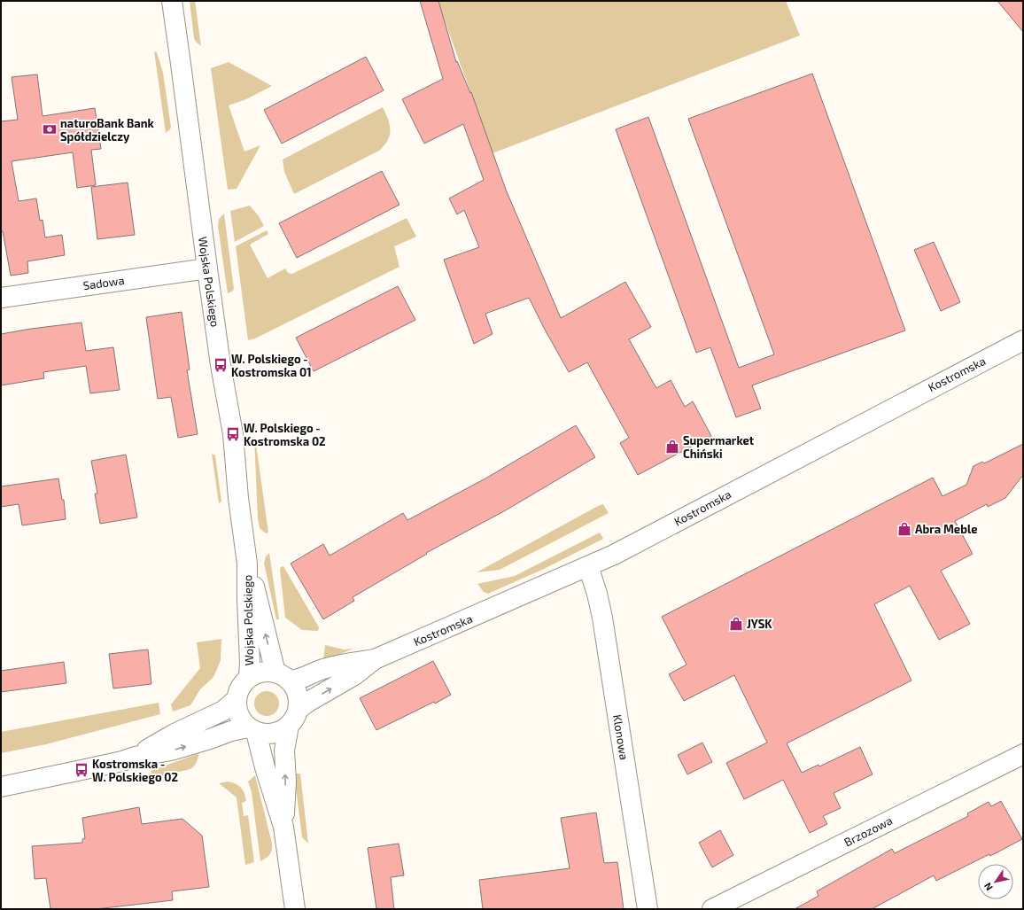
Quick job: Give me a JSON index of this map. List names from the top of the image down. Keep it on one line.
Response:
{"streets":{"street":["Wojska Polskiego","Sadowa","Kostromska","Klonowa","Brzozowa"]},"crossings":[["Wojska Polskiego","Sadowa"],["Wojska Polskiego","Kostromska"],["Kostromska","Klonowa"]],"places":{"bank":["naturoBank Bank Spółdzielczy"],"bus stop":["W. Polskiego - Kostromska 01","W. Polskiego - Kostromska 02","Kostromska - W. Polskiego 02"],"shop":["Supermarket Chiński","Abra Meble","JYSK"]},"north":"bottom left"}
